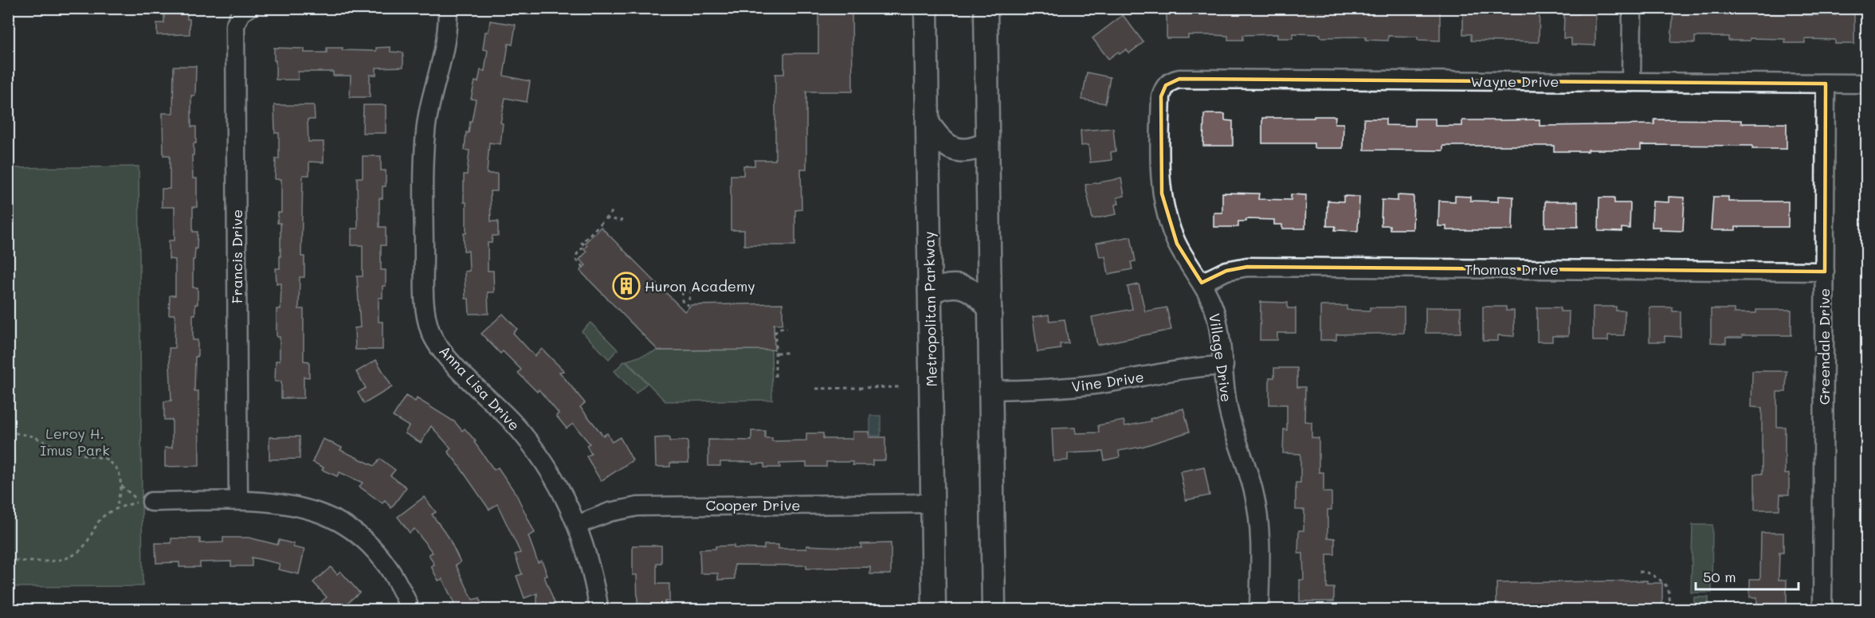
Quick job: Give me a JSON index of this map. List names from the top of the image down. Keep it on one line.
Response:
{"streets":{"main road":["Metropolitan Parkway"],"street":["Wayne Drive","Francis Drive","Thomas Drive","Greendale Drive","Village Drive","Vine Drive","Anna Lisa Drive","Cooper Drive"]},"crossings":[["Wayne Drive","Greendale Drive"],["Wayne Drive","Village Drive"],["Thomas Drive","Greendale Drive"],["Thomas Drive","Village Drive"],["Metropolitan Parkway","Cooper Drive"],["Village Drive","Vine Drive"],["Anna Lisa Drive","Cooper Drive"]],"parks":["Leroy H. Imus Park"],"places":{"building":["Huron Academy"]},"scale_bar":"50 m"}
